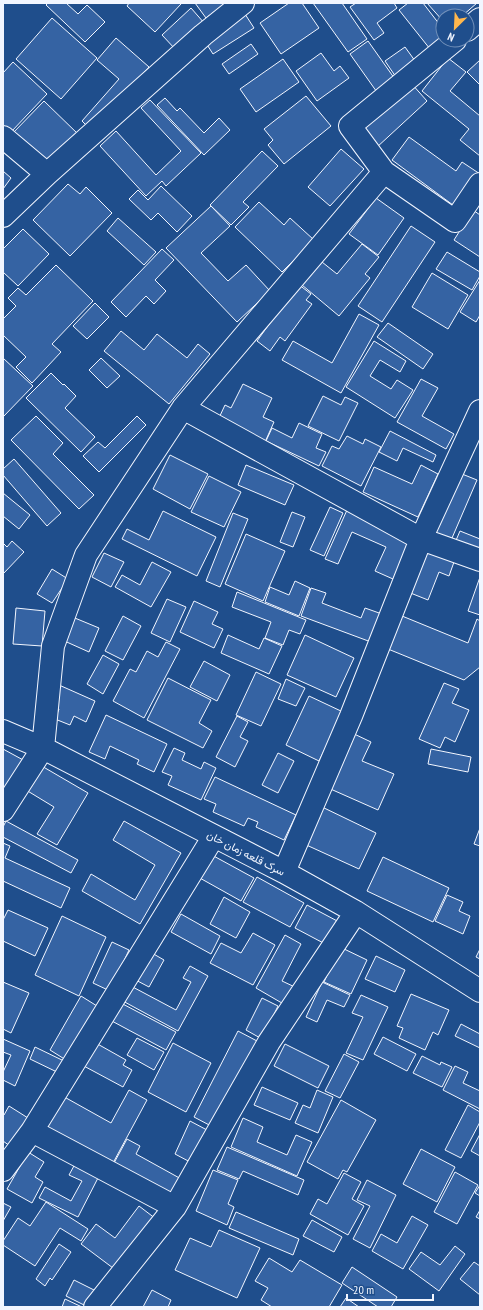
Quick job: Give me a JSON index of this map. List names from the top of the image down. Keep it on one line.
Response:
{"streets":{"street":["سرک قلعه زمان خان"]},"scale_bar":"20 m","north":"bottom left"}
